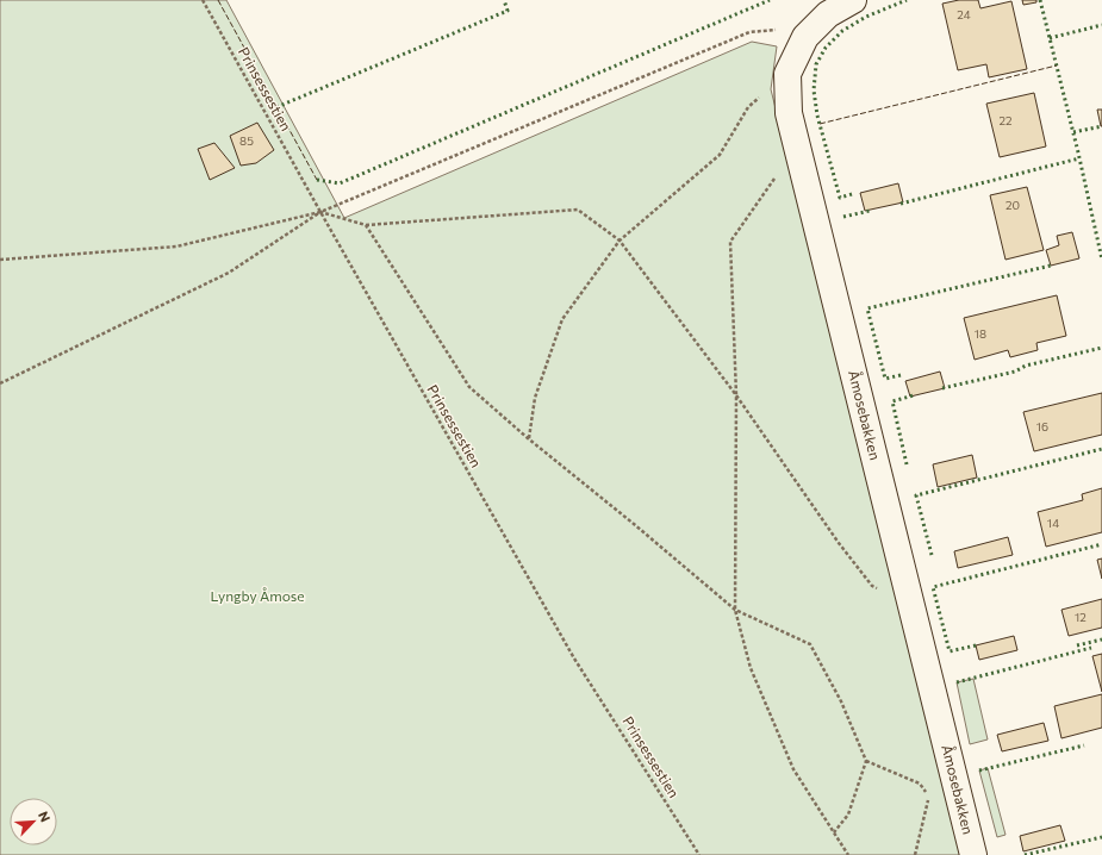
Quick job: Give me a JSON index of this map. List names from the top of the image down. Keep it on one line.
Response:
{"streets":{"street":["Åmosebakken"],"path":["Prinsessestien"]},"parks":["Lyngby Åmose"],"house_numbers":["24","22","85","20","18","16","14","12"],"north":"top right"}
